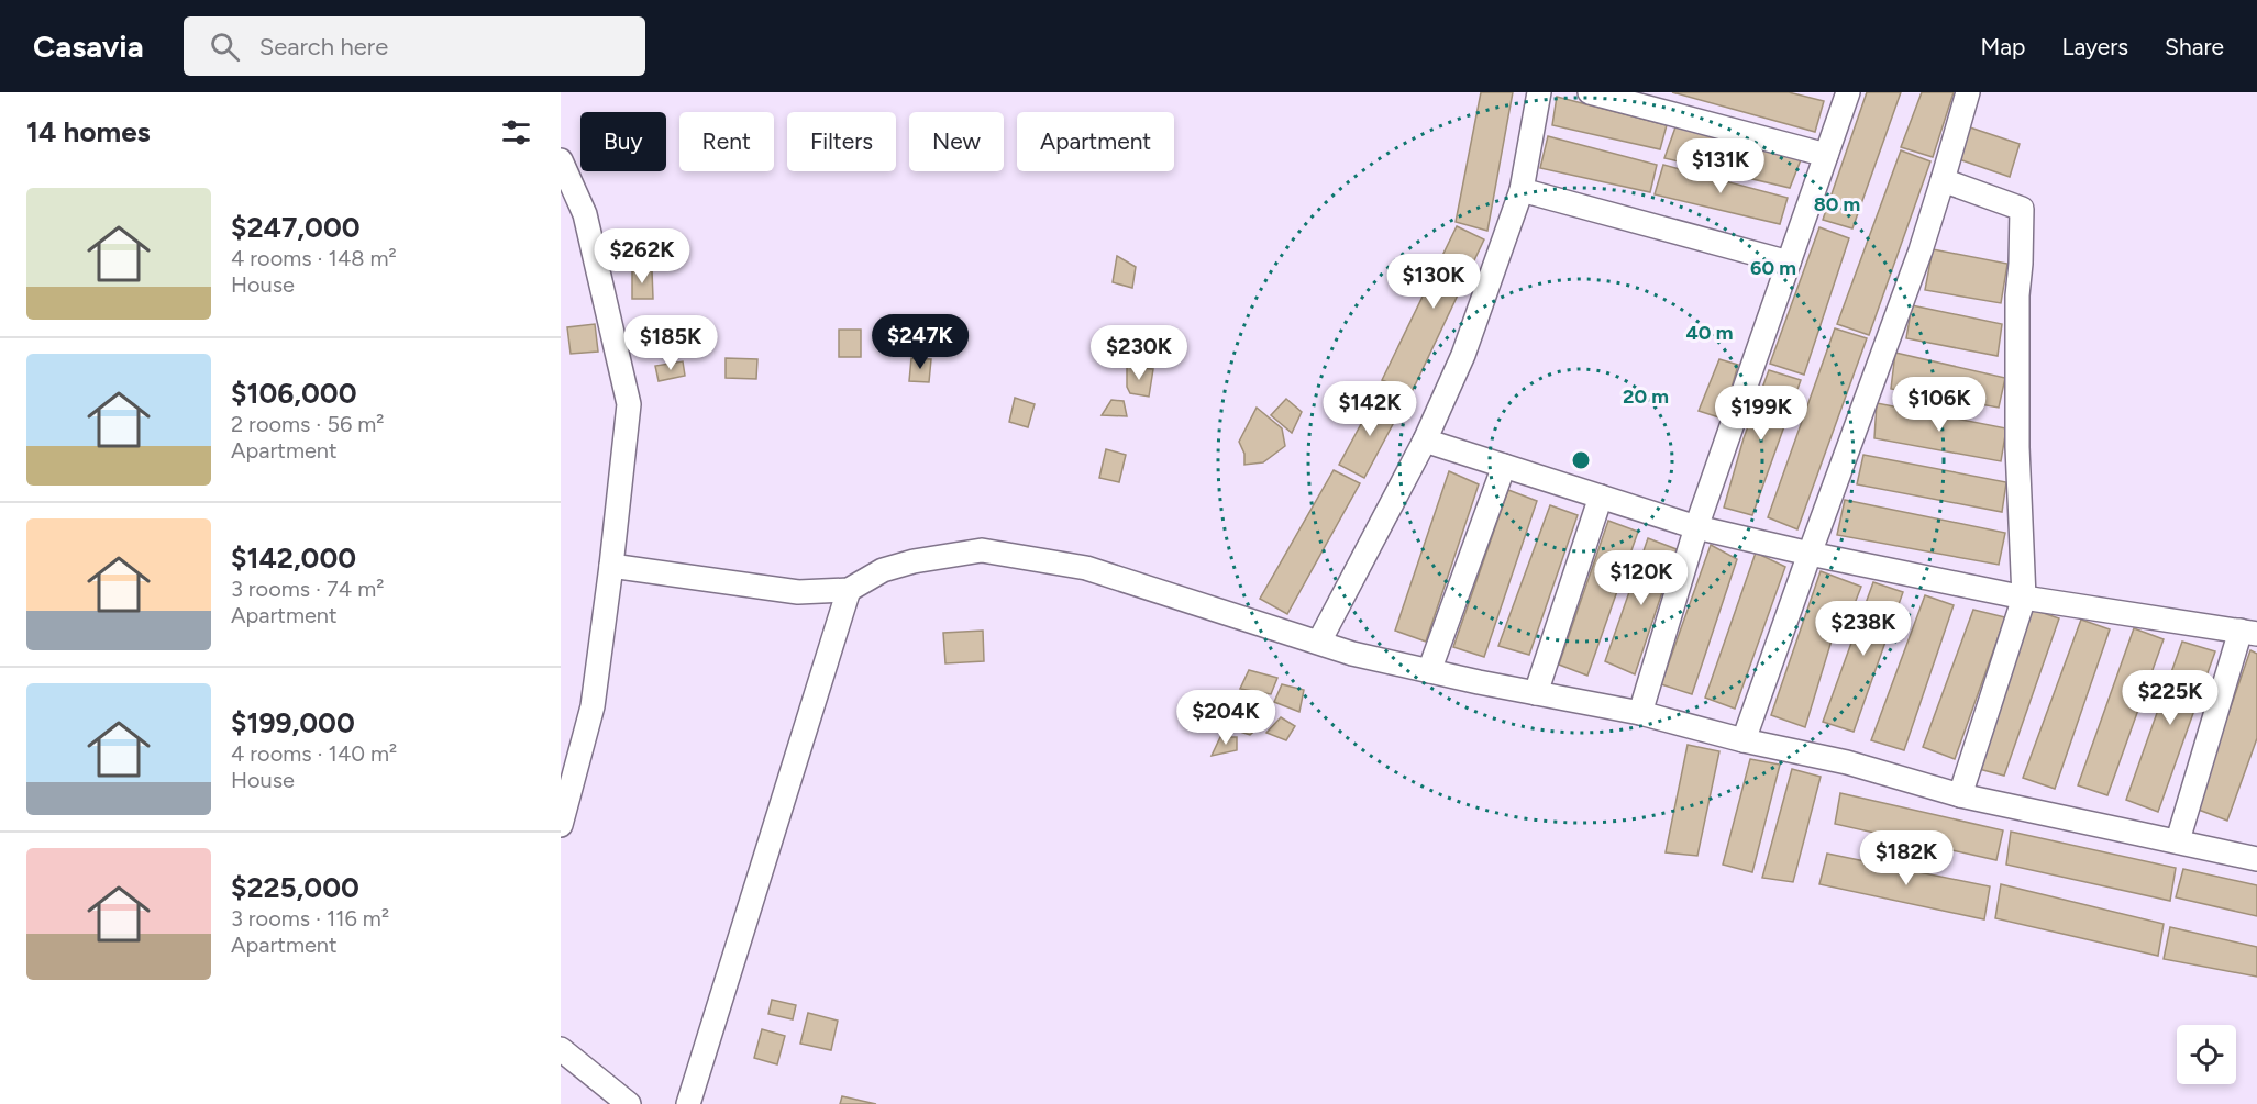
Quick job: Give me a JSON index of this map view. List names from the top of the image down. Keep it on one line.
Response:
{"page":{"header":"Casavia","search":"Search here","nav":["Map","Layers","Share"],"heading":"14 homes","chip":["Buy","Rent","Filters","New","Apartment"],"price":["$131K","$262K","$130K","$247K","$185K","$230K","$106K","$142K","$199K","$120K","$238K","$225K","$204K","$182K"],"list":[{"name":"$247,000","note":"4 rooms · 148 m² · House"},{"name":"$106,000","note":"2 rooms · 56 m² · Apartment"},{"name":"$142,000","note":"3 rooms · 74 m² · Apartment"},{"name":"$199,000","note":"4 rooms · 140 m² · House"},{"name":"$225,000","note":"3 rooms · 116 m² · Apartment"}]},"rings":["80 m","60 m","40 m","20 m"]}
